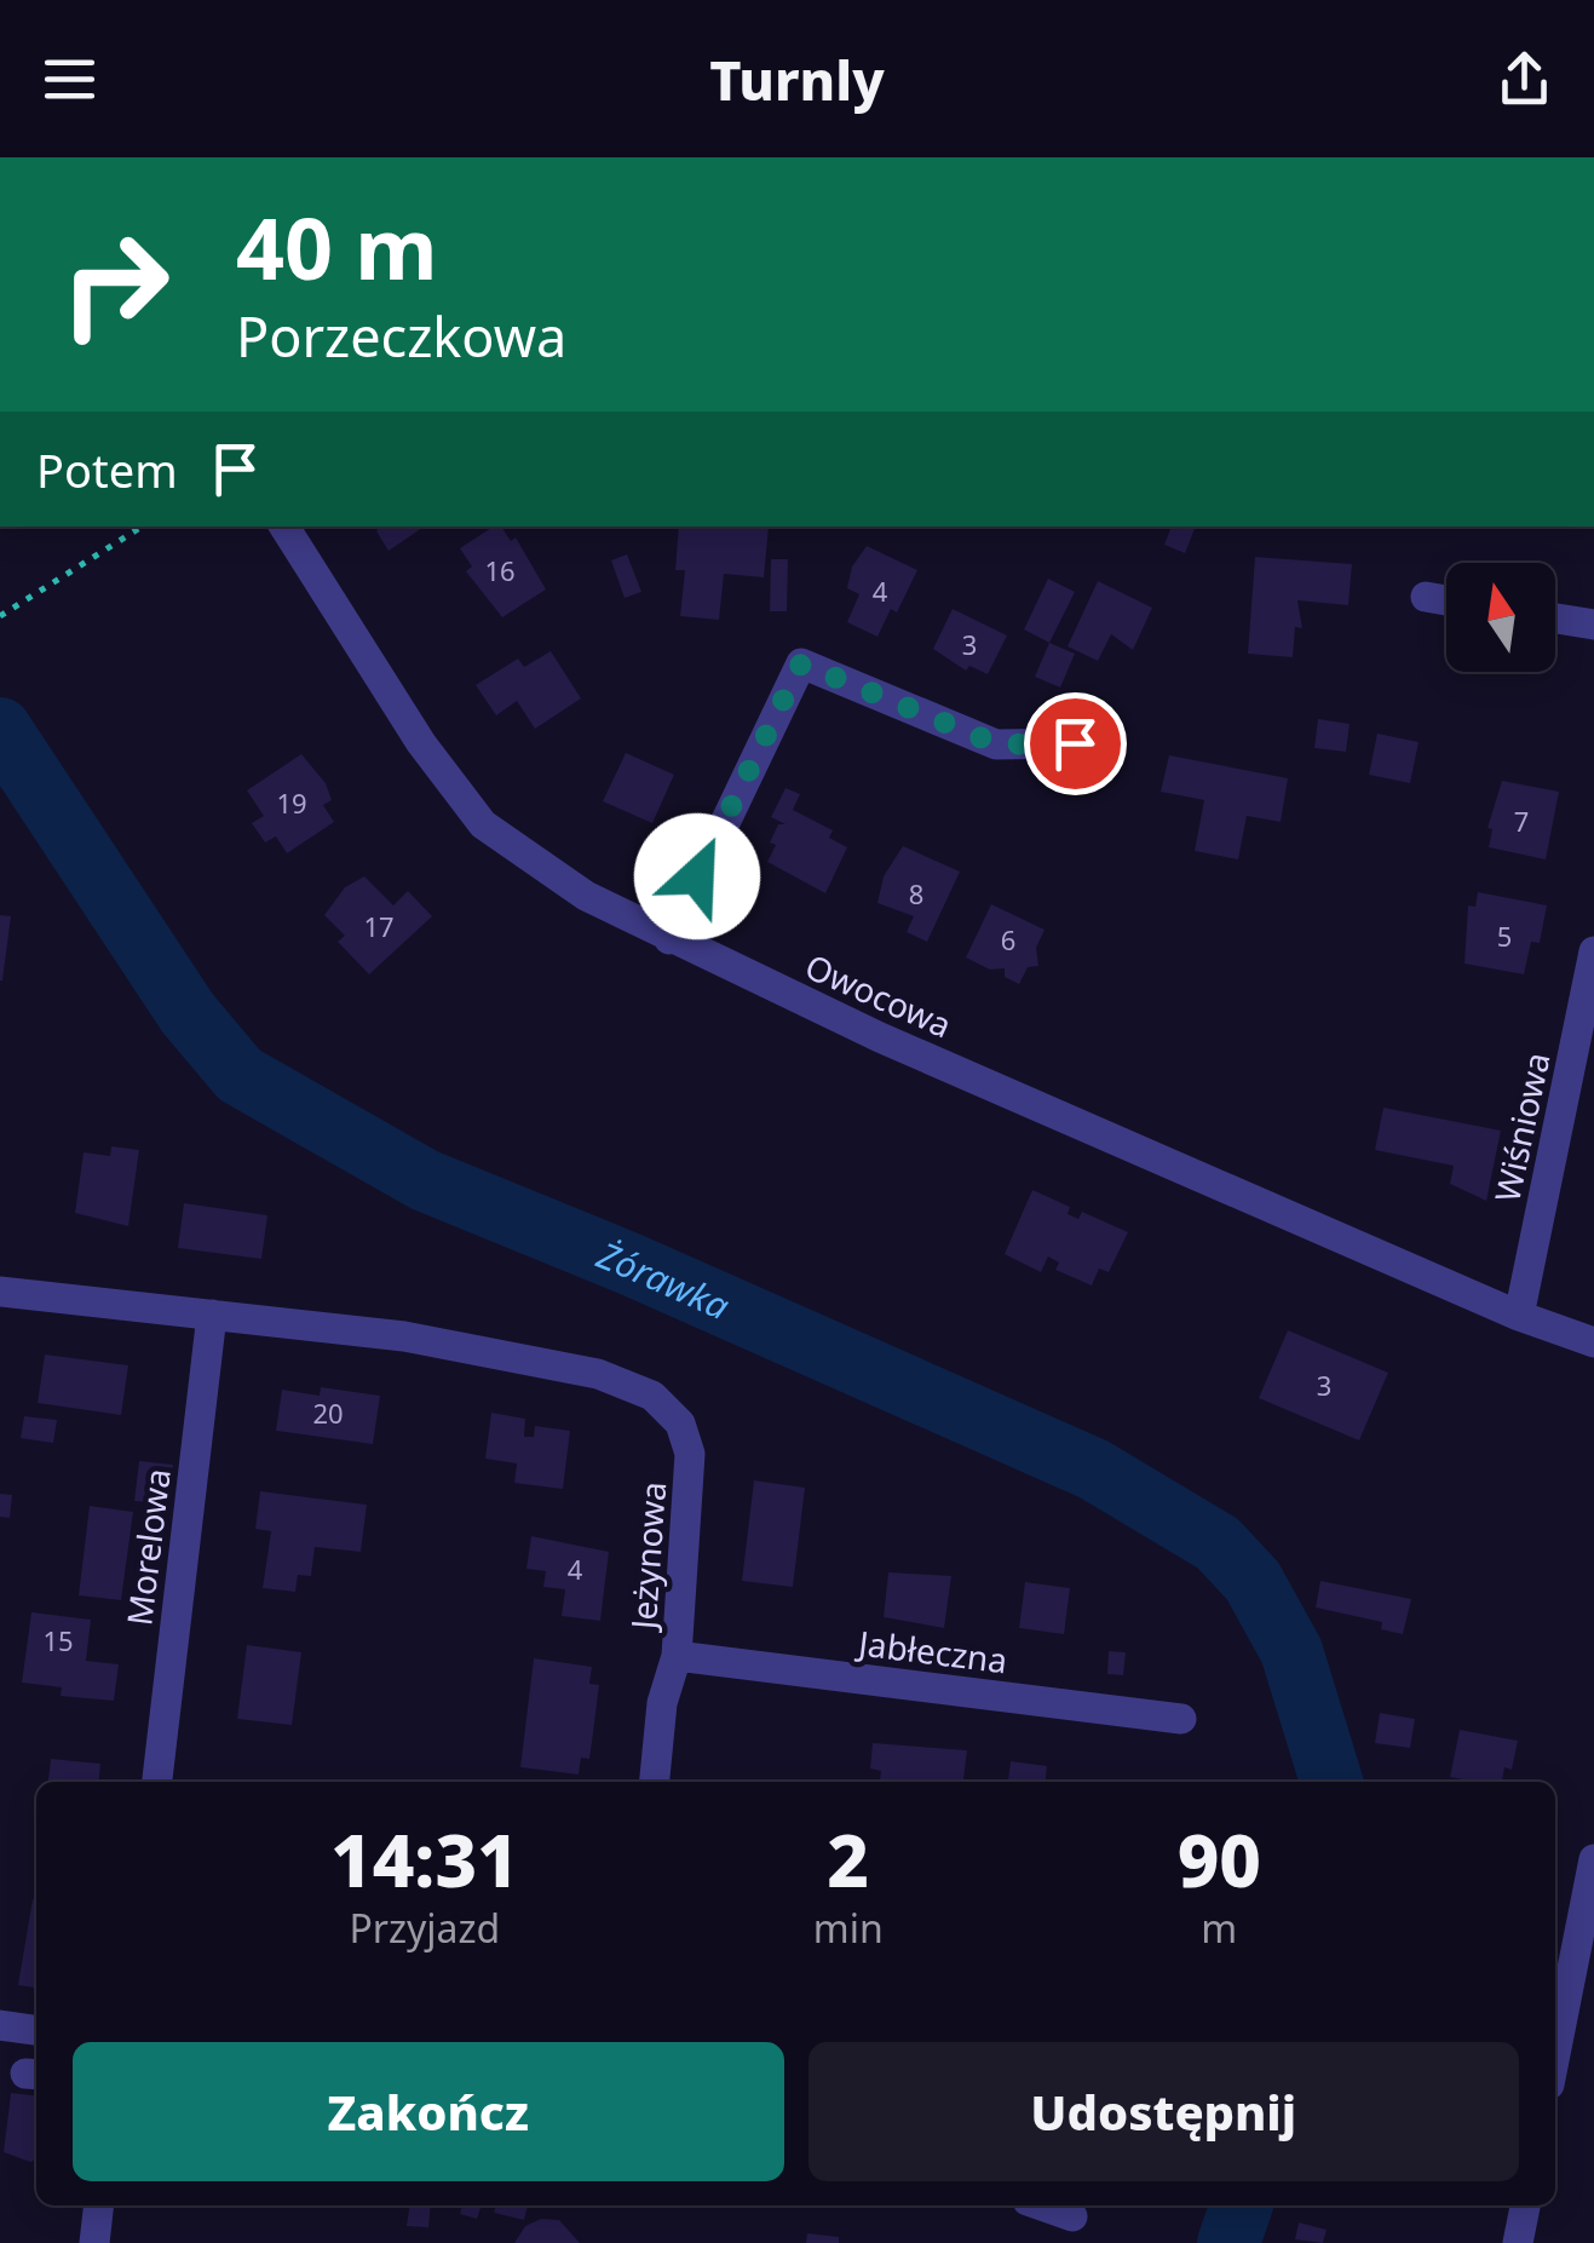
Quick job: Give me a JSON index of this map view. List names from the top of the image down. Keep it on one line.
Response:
{"streets":{"street":["Owocowa","Wiśniowa","Morelowa","Jeżynowa","Jabłeczna"]},"crossings":[["Owocowa","Wiśniowa"],["Morelowa","Jeżynowa"],["Jeżynowa","Jabłeczna"]],"water":["Żórawka"],"house_numbers":["16","4","3","19","7","8","17","5","6","3","20","4","15"],"north":"top","page":{"header":"Turnly","turn":["40 m","Porzeczkowa"],"then":"Potem","eta":["14:31","Przyjazd","2","min","90","m"],"buttons":["Zakończ","Udostępnij"]}}
